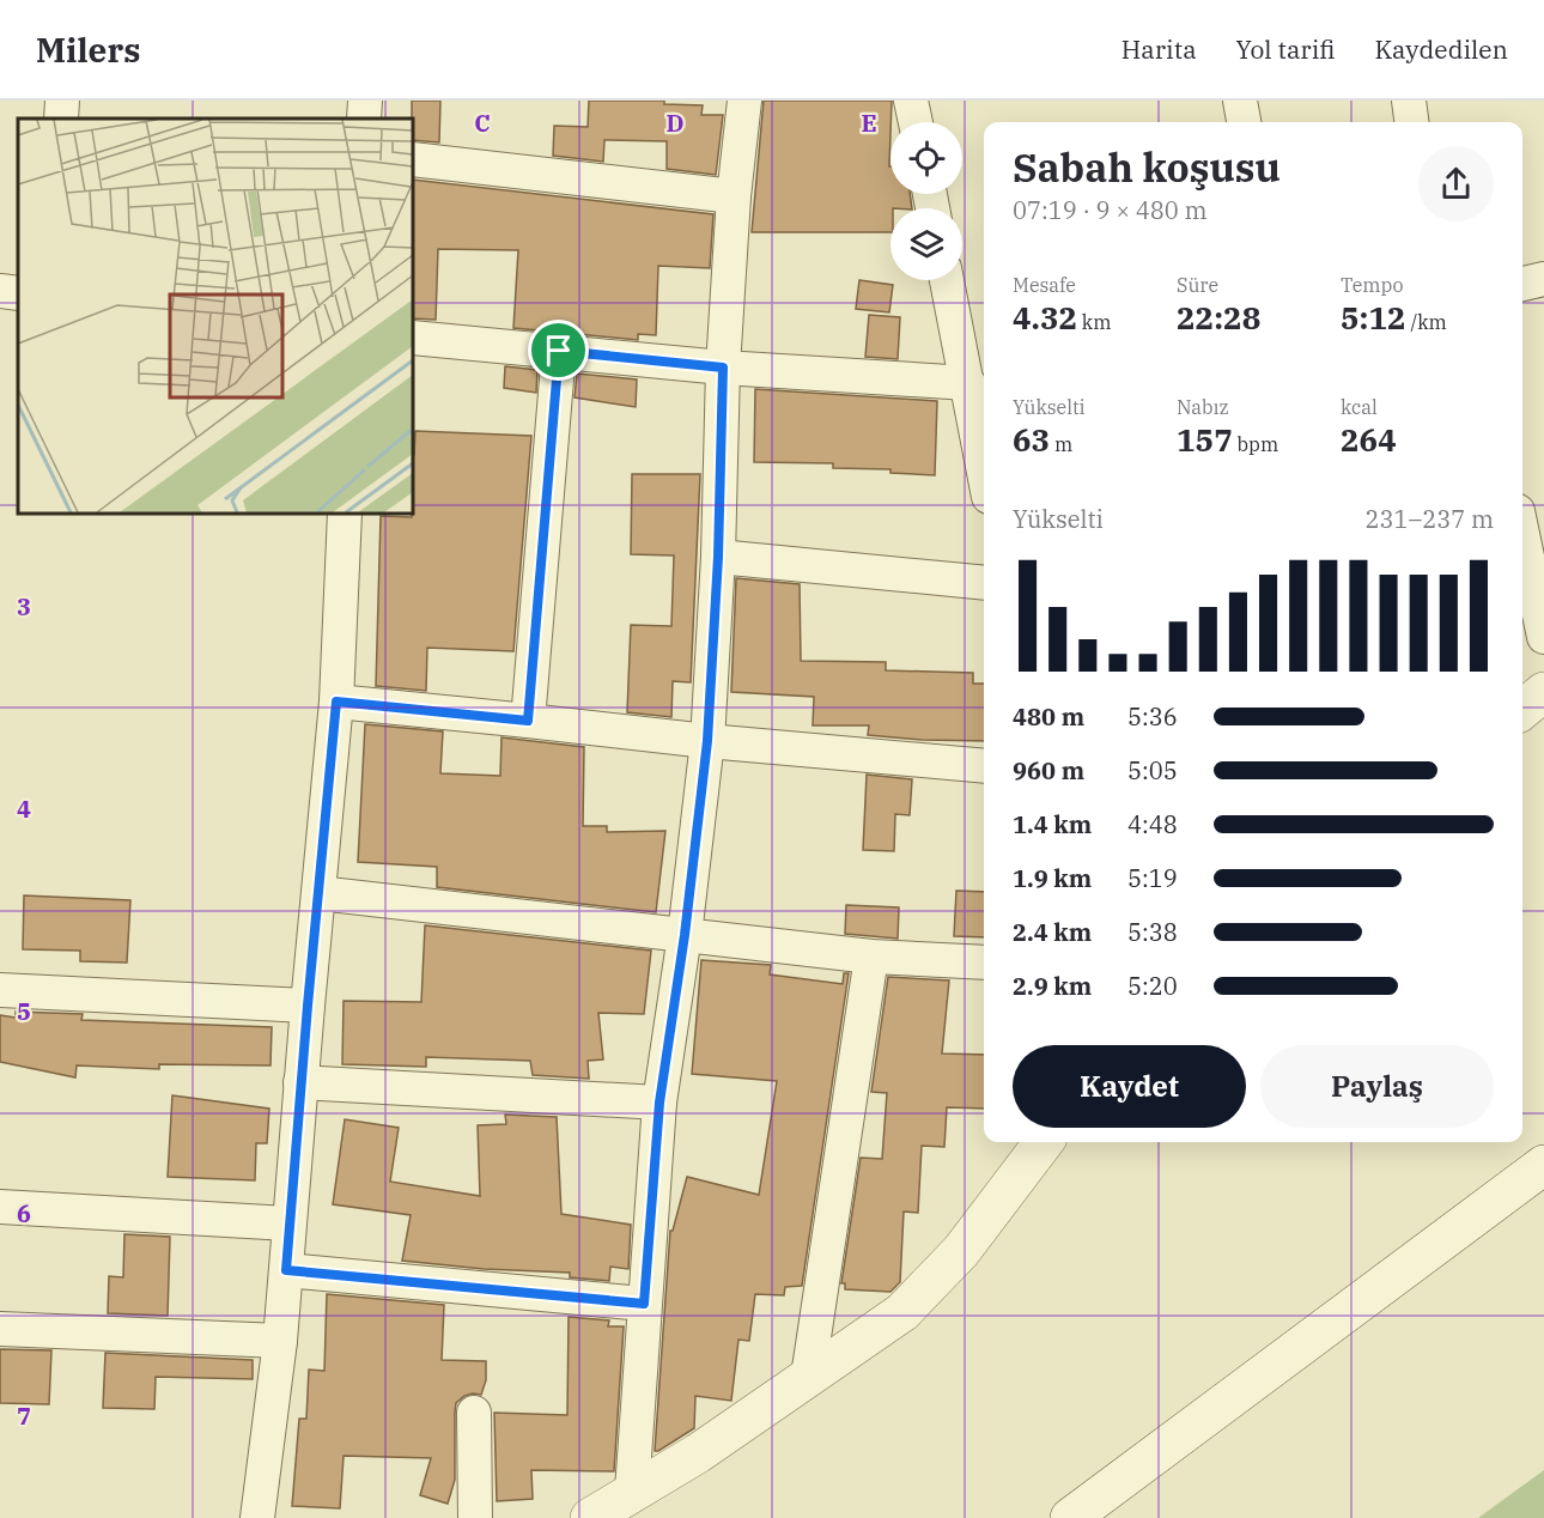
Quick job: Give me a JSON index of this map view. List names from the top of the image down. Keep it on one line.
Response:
{"page":{"header":"Milers","nav":["Harita","Yol tarifi","Kaydedilen"],"heading":["Sabah koşusu","07:19 · 9 × 480 m"],"stats":[["Mesafe","4.32 km"],["Süre","22:28"],["Tempo","5:12 /km"],["Yükselti","63 m"],["Nabız","157 bpm"],["kcal","264"]],"chart":["Yükselti","231–237 m"],"list":[{"name":"480 m","note":"5:36"},{"name":"960 m","note":"5:05"},{"name":"1.4 km","note":"4:48"},{"name":"1.9 km","note":"5:19"},{"name":"2.4 km","note":"5:38"},{"name":"2.9 km","note":"5:20"}],"buttons":["Kaydet","Paylaş"]},"grid":{"columns":["C","D","E"],"rows":["3","4","5","6","7"]}}
